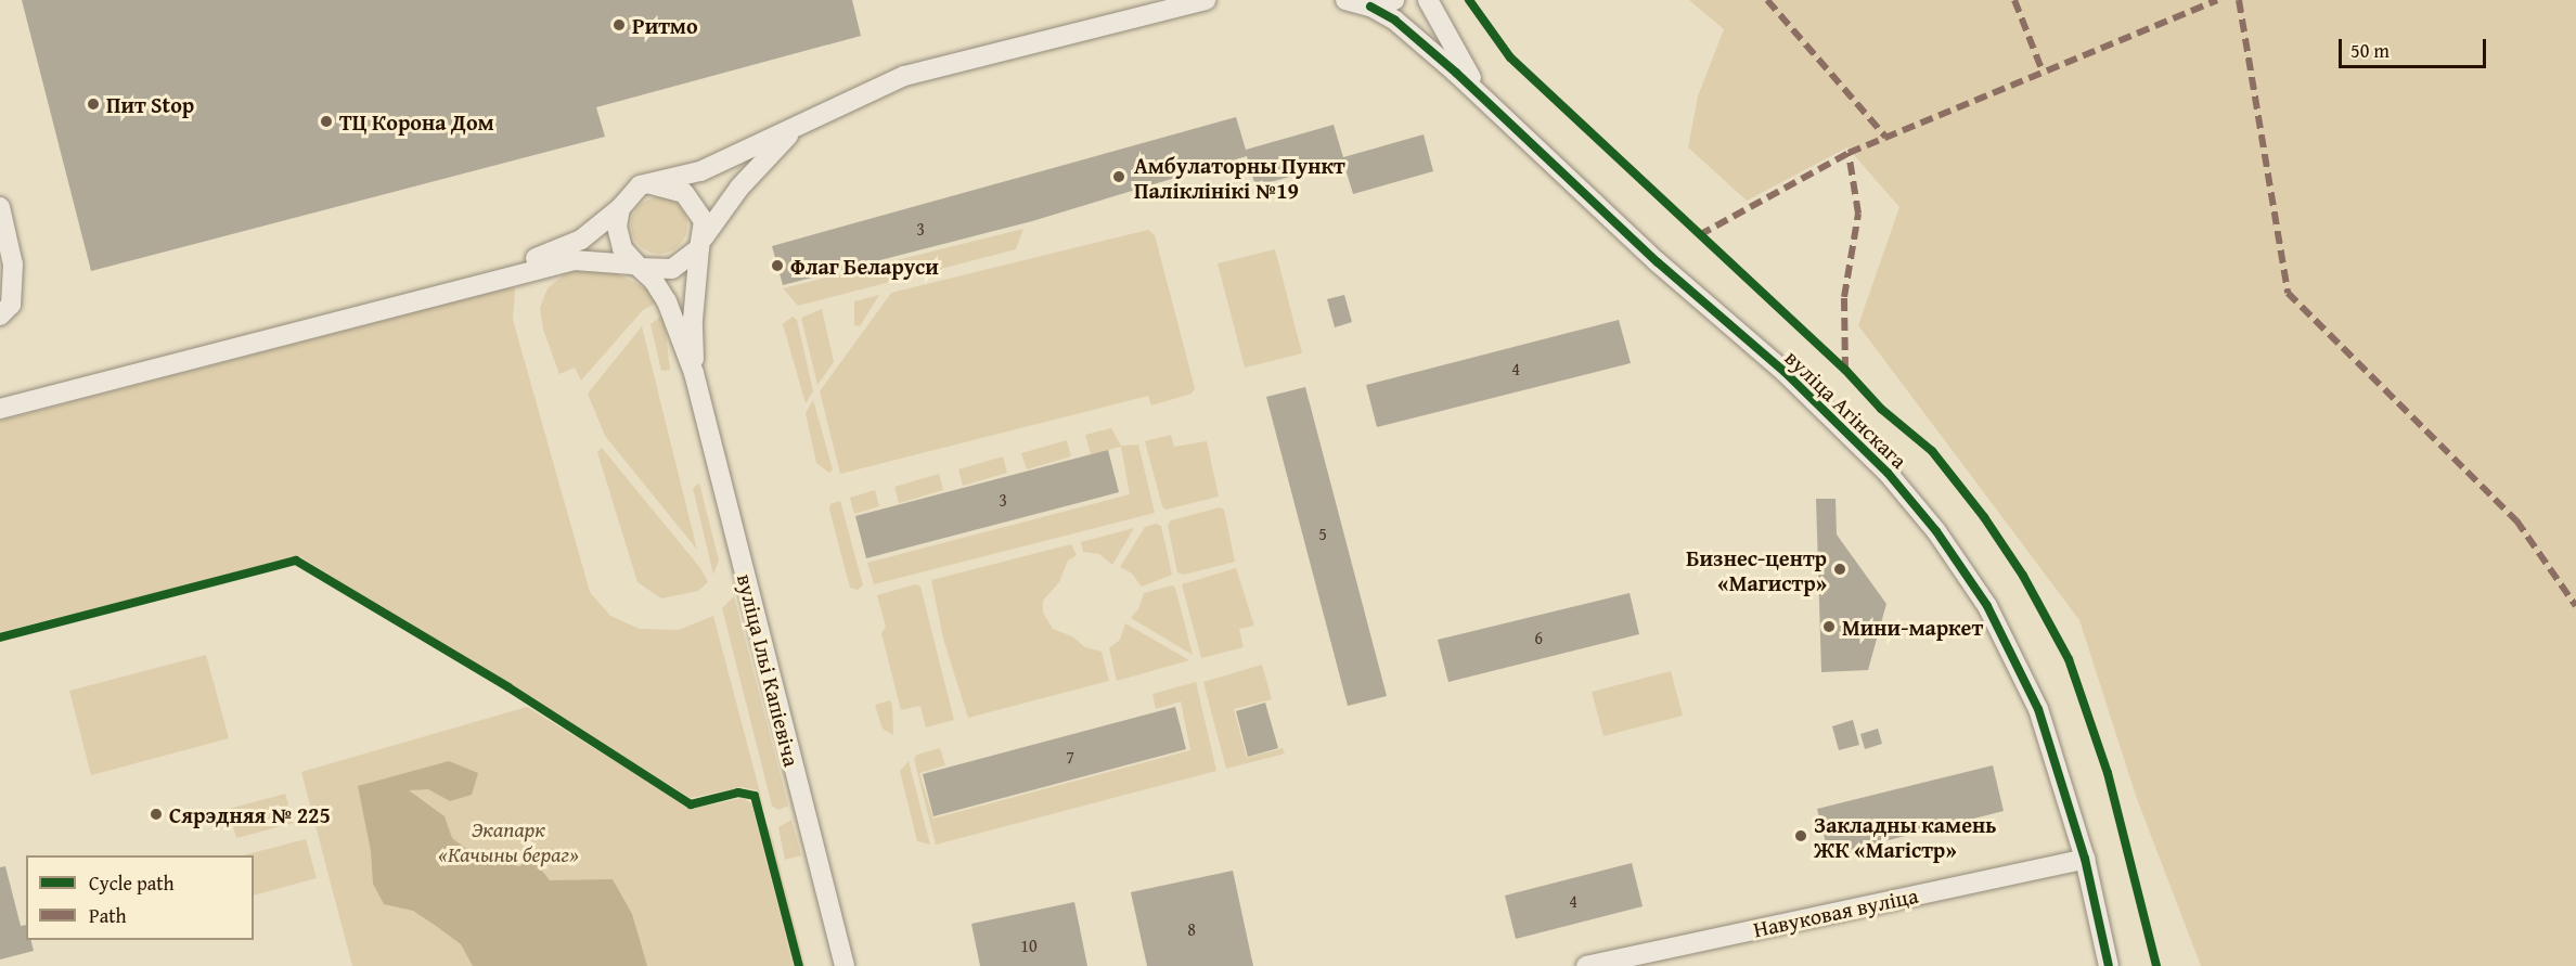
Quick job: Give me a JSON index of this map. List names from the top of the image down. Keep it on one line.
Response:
{"streets":{"street":["вуліца Агінскага","вуліца Ільі Капіевіча","Навуковая вуліца"]},"crossings":[["вуліца Агінскага","Навуковая вуліца"]],"parks":["Экапарк «Качыны бераг»"],"places":["Ритмо","Пит Stop","ТЦ Корона Дом","Амбулаторны Пункт Паліклінікі №19","Флаг Беларуси","Бизнес-центр «Магистр»","Мини-маркет","Сярэдняя № 225","Закладны камень ЖК «Магістр»"],"house_numbers":["3","4","3","5","6","7","4","8","10"],"legend":["Cycle path","Path"],"scale_bar":"50 m"}
